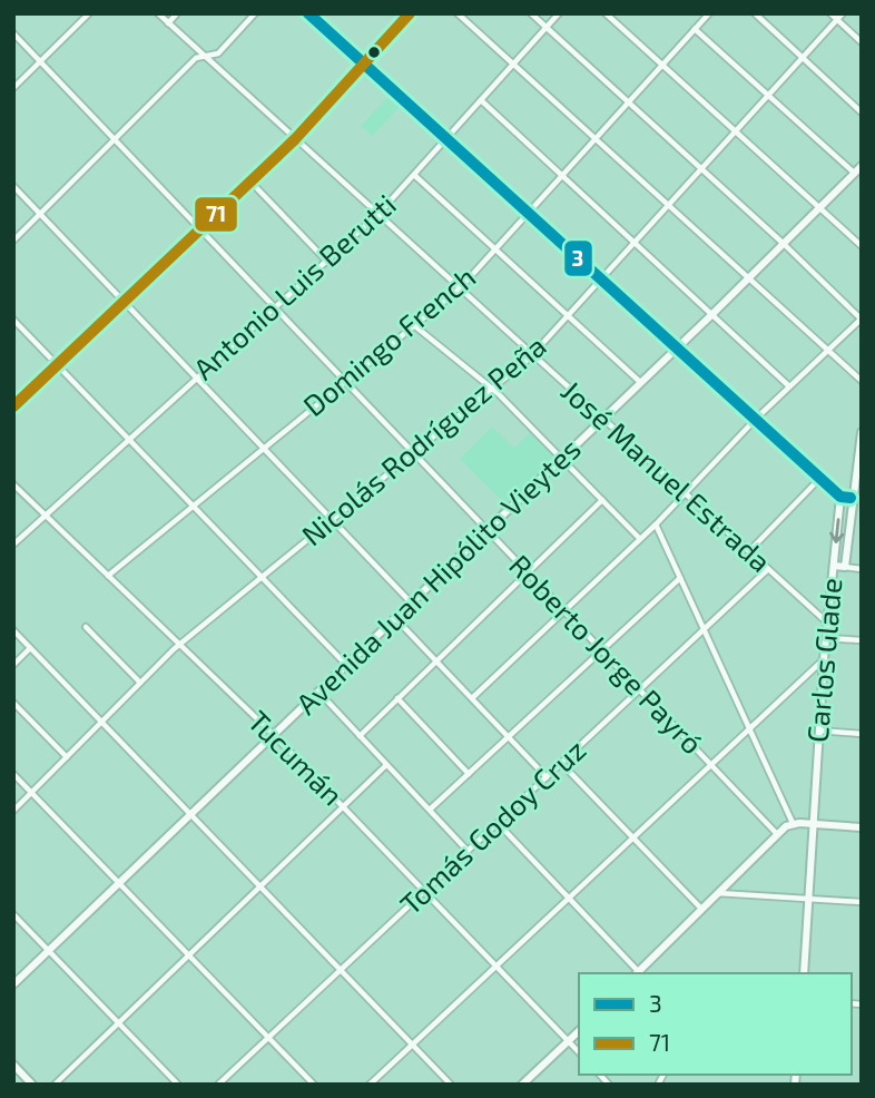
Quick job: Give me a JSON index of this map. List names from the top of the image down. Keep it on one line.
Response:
{"streets":{"street":["Antonio Luis Berutti","Domingo French","Nicolás Rodríguez Peña","José Manuel Estrada","Avenida Juan Hipólito Vieytes","Roberto Jorge Payró","Carlos Glade","Tucumán","Tomás Godoy Cruz"]},"crossings":[["Antonio Luis Berutti","José Manuel Estrada"],["Antonio Luis Berutti","Roberto Jorge Payró"],["Antonio Luis Berutti","Tucumán"],["Domingo French","José Manuel Estrada"],["Domingo French","Roberto Jorge Payró"],["Domingo French","Tucumán"],["Nicolás Rodríguez Peña","José Manuel Estrada"],["Nicolás Rodríguez Peña","Roberto Jorge Payró"],["Nicolás Rodríguez Peña","Tucumán"],["José Manuel Estrada","Avenida Juan Hipólito Vieytes"],["José Manuel Estrada","Carlos Glade"],["José Manuel Estrada","Tomás Godoy Cruz"],["Avenida Juan Hipólito Vieytes","Roberto Jorge Payró"],["Avenida Juan Hipólito Vieytes","Tucumán"],["Roberto Jorge Payró","Tomás Godoy Cruz"],["Tucumán","Tomás Godoy Cruz"]],"lines":["transit line 3","transit line 71"],"legend":["3","71"]}
